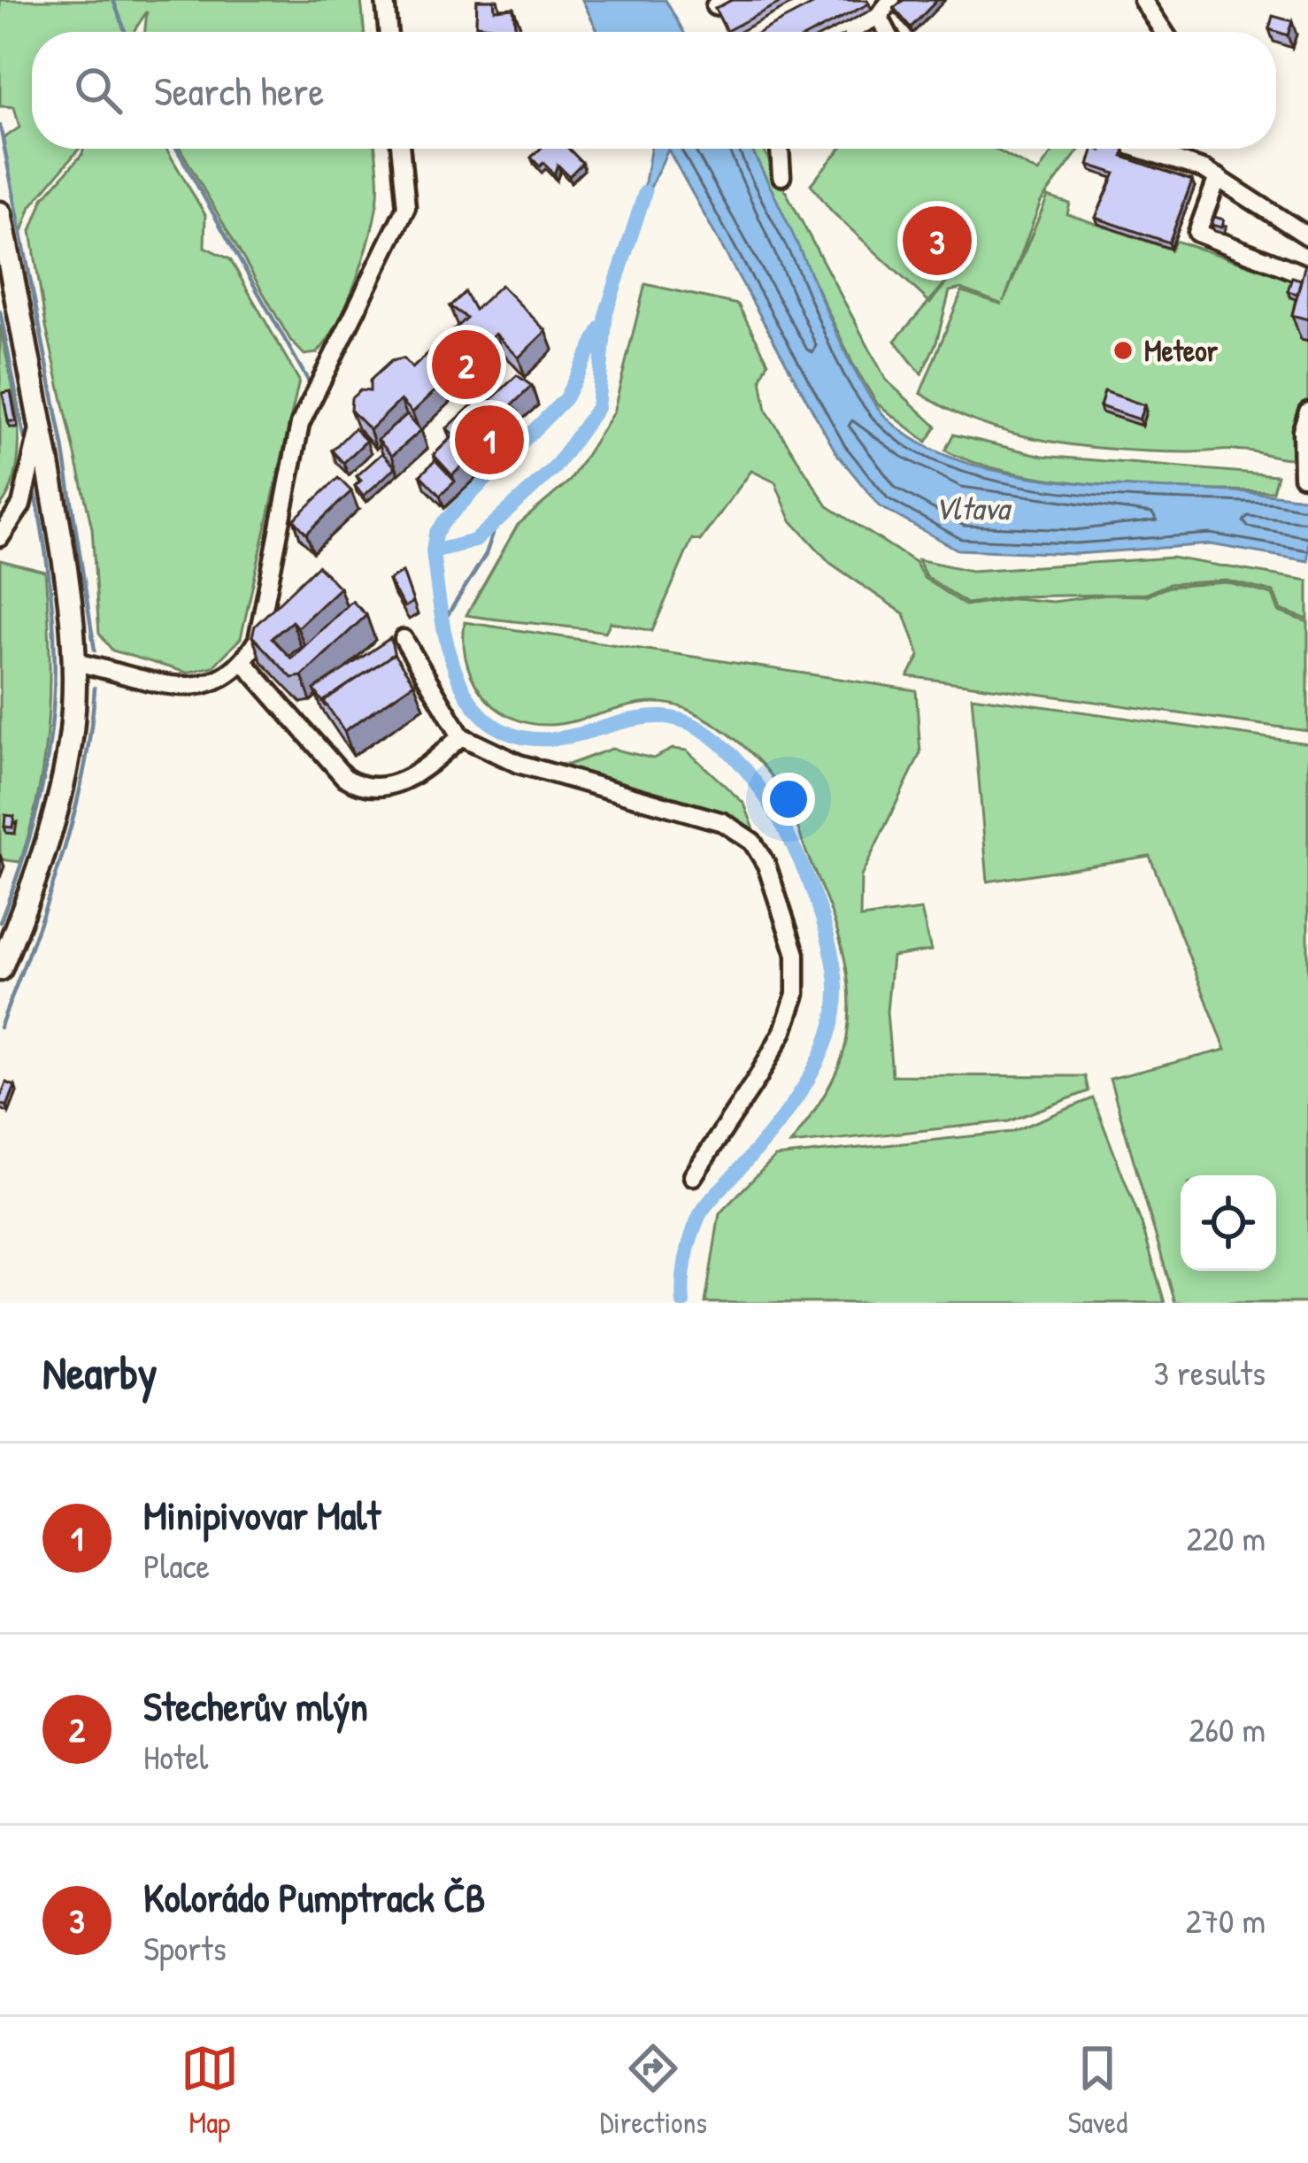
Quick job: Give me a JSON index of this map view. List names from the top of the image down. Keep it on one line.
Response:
{"water":["Vltava"],"places":["Meteor"],"page":{"search":"Search here","pins":["3","2","1"],"heading":["Nearby","3 results"],"list":[{"mark":"1","name":"Minipivovar Malt","note":"Place","value":"220 m"},{"mark":"2","name":"Stecherův mlýn","note":"Hotel","value":"260 m"},{"mark":"3","name":"Kolorádo Pumptrack ČB","note":"Sports","value":"270 m"}],"nav":["Map","Directions","Saved"]}}
